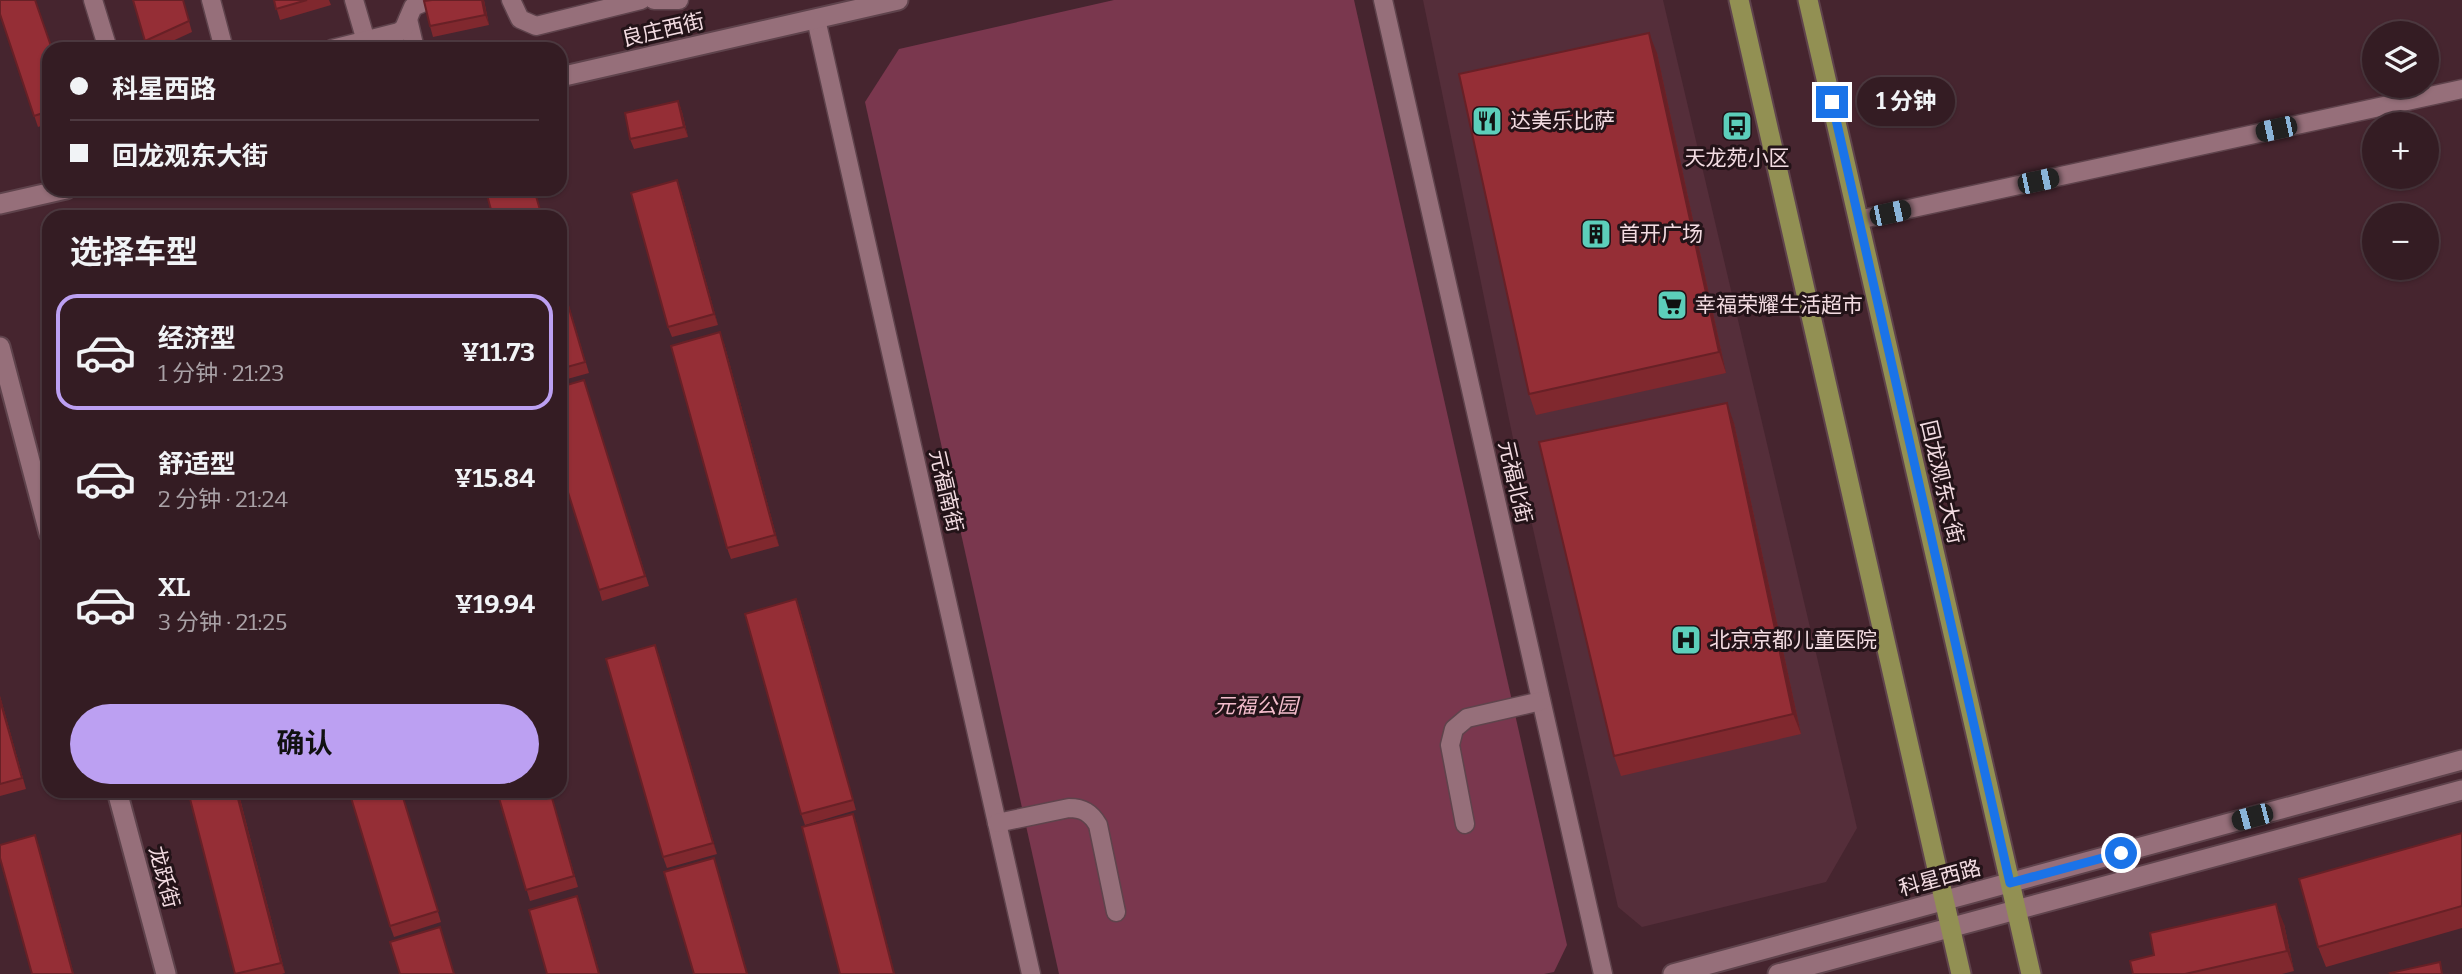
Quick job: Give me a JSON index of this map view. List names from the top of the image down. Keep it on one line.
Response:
{"streets":{"main road":["回龙观东大街"],"street":["良庄西街","元福北街","元福南街","龙跃街","科星西路"]},"crossings":[["良庄西街","元福南街"],["回龙观东大街","科星西路"]],"parks":["元福公园"],"places":{"restaurant":["达美乐比萨"],"bus stop":["天龙苑小区"],"building":["首开广场"],"supermarket":["幸福荣耀生活超市"],"hospital":["北京京都儿童医院"]},"page":{"map_buttons":["+","−"],"banner":["科星西路","回龙观东大街"],"bubble":"1 分钟","heading":"选择车型","list":[{"name":"经济型","note":"1 分钟 · 21:23","value":"¥11.73"},{"name":"舒适型","note":"2 分钟 · 21:24","value":"¥15.84"},{"name":"XL","note":"3 分钟 · 21:25","value":"¥19.94"}],"buttons":"确认"}}
